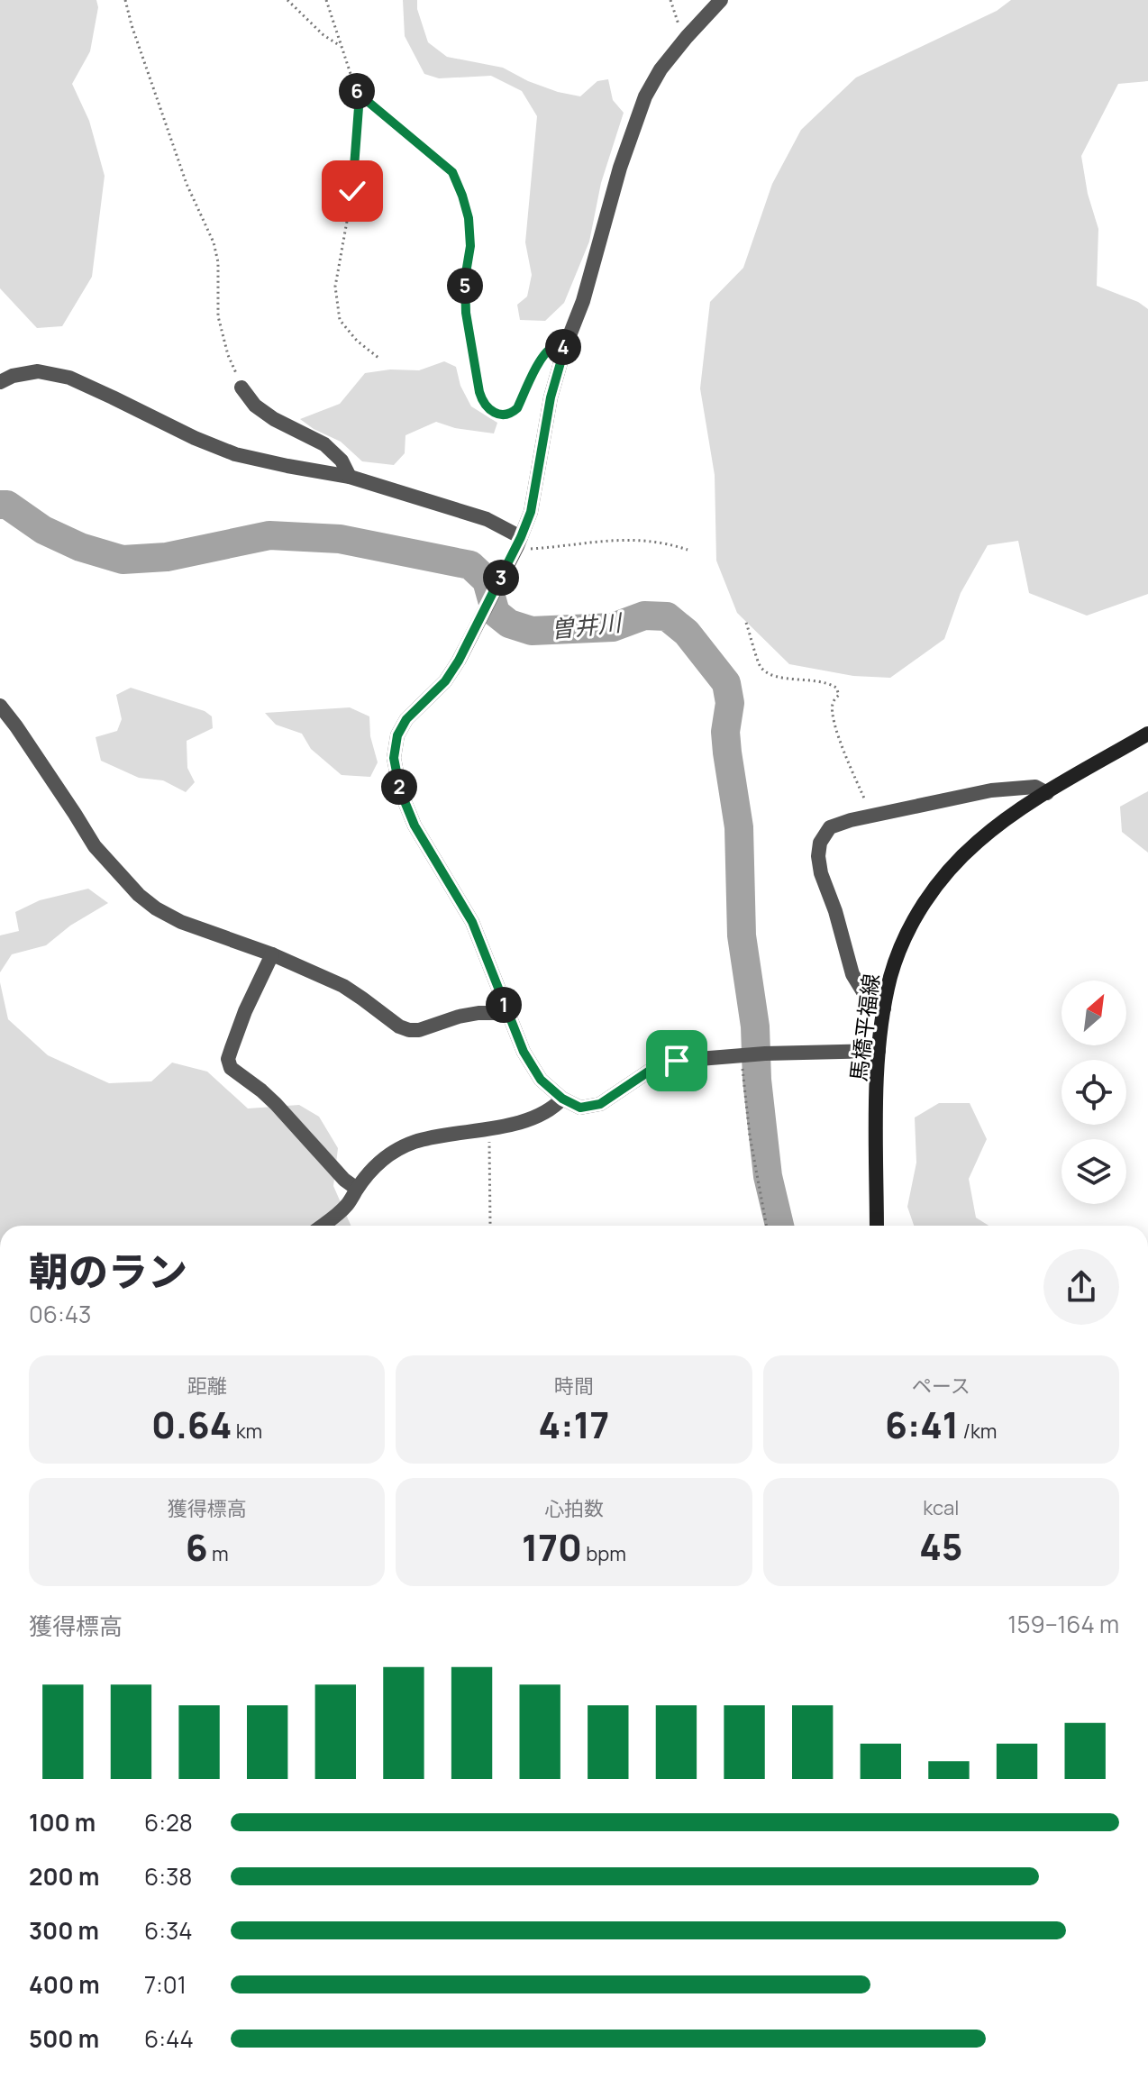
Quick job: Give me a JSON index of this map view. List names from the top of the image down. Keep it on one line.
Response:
{"streets":{"main road":["馬橋平福線"]},"water":["曽井川"],"north":"top right","page":{"pins":["6","5","4","3","2","1"],"heading":["朝のラン","06:43"],"stats":[["距離","0.64 km"],["時間","4:17"],["ペース","6:41 /km"],["獲得標高","6 m"],["心拍数","170 bpm"],["kcal","45"]],"chart":["獲得標高","159–164 m"],"list":[{"name":"100 m","note":"6:28"},{"name":"200 m","note":"6:38"},{"name":"300 m","note":"6:34"},{"name":"400 m","note":"7:01"},{"name":"500 m","note":"6:44"}]}}
